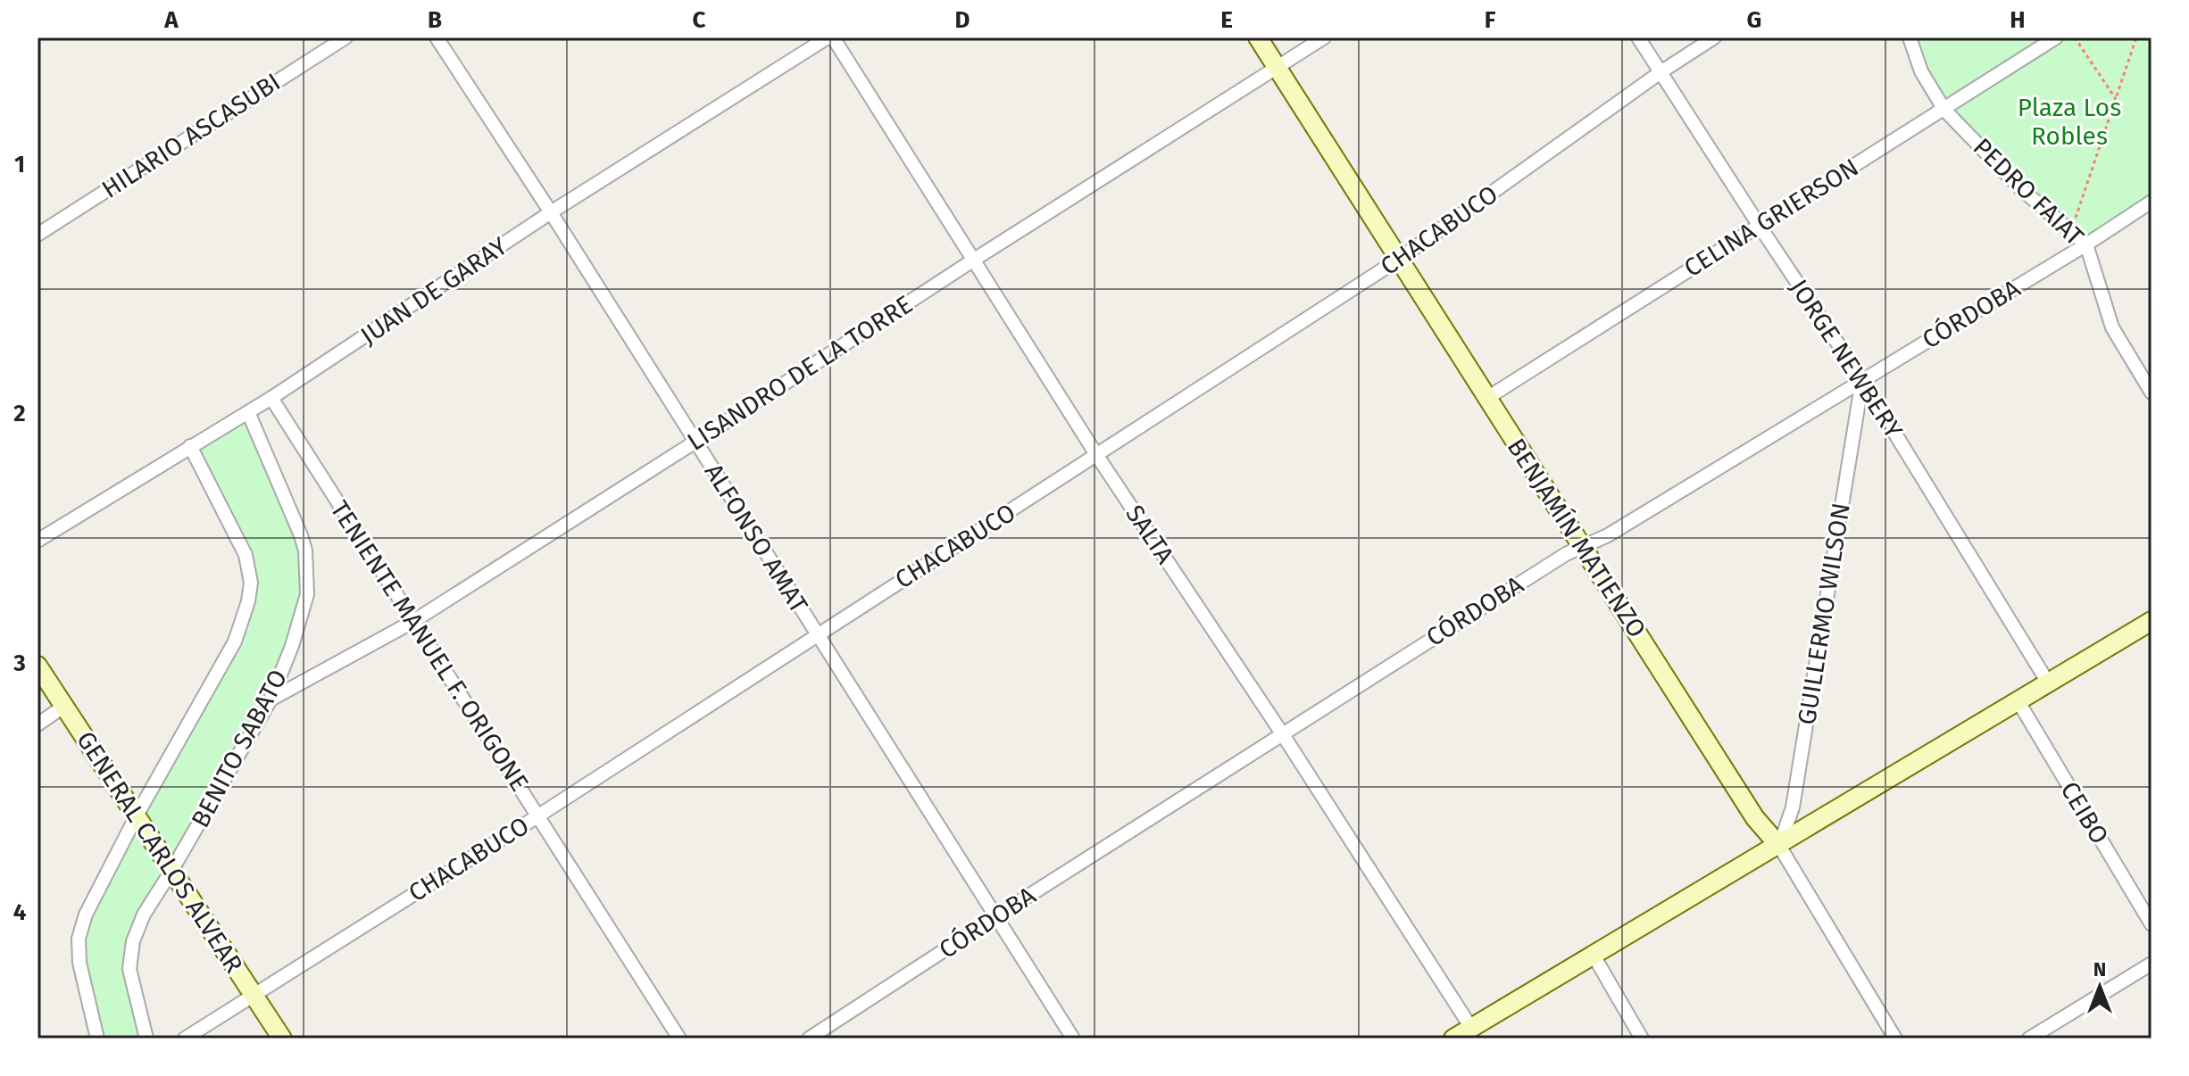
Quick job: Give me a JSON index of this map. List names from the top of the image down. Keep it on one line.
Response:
{"streets":{"street":["HILARIO ASCASUBI","PEDRO FAIAT","CELINA GRIERSON","CHACABUCO","JUAN DE GARAY","CÓRDOBA","JORGE NEWBERY","LISANDRO DE LA TORRE","SALTA","ALFONSO AMAT","BENJAMÍN MATIENZO","GUILLERMO WILSON","TENIENTE MANUEL F. ORIGONE","BENITO SABATO","CEIBO","GENERAL CARLOS ALVEAR"]},"crossings":[["PEDRO FAIAT","CELINA GRIERSON"],["PEDRO FAIAT","CÓRDOBA"],["CELINA GRIERSON","JORGE NEWBERY"],["CELINA GRIERSON","BENJAMÍN MATIENZO"],["CHACABUCO","JORGE NEWBERY"],["CHACABUCO","SALTA"],["CHACABUCO","ALFONSO AMAT"],["CHACABUCO","BENJAMÍN MATIENZO"],["CHACABUCO","TENIENTE MANUEL F. ORIGONE"],["CHACABUCO","GENERAL CARLOS ALVEAR"],["JUAN DE GARAY","ALFONSO AMAT"],["JUAN DE GARAY","TENIENTE MANUEL F. ORIGONE"],["JUAN DE GARAY","BENITO SABATO"],["CÓRDOBA","JORGE NEWBERY"],["CÓRDOBA","SALTA"],["CÓRDOBA","ALFONSO AMAT"],["CÓRDOBA","BENJAMÍN MATIENZO"],["CÓRDOBA","GUILLERMO WILSON"],["JORGE NEWBERY","GUILLERMO WILSON"],["LISANDRO DE LA TORRE","SALTA"],["LISANDRO DE LA TORRE","ALFONSO AMAT"],["LISANDRO DE LA TORRE","BENJAMÍN MATIENZO"],["LISANDRO DE LA TORRE","TENIENTE MANUEL F. ORIGONE"],["LISANDRO DE LA TORRE","BENITO SABATO"],["BENJAMÍN MATIENZO","GUILLERMO WILSON"],["BENITO SABATO","GENERAL CARLOS ALVEAR"]],"parks":["Plaza Los Robles"],"north":"top","grid":{"columns":["A","B","C","D","E","F","G","H"],"rows":["1","2","3","4"]}}
